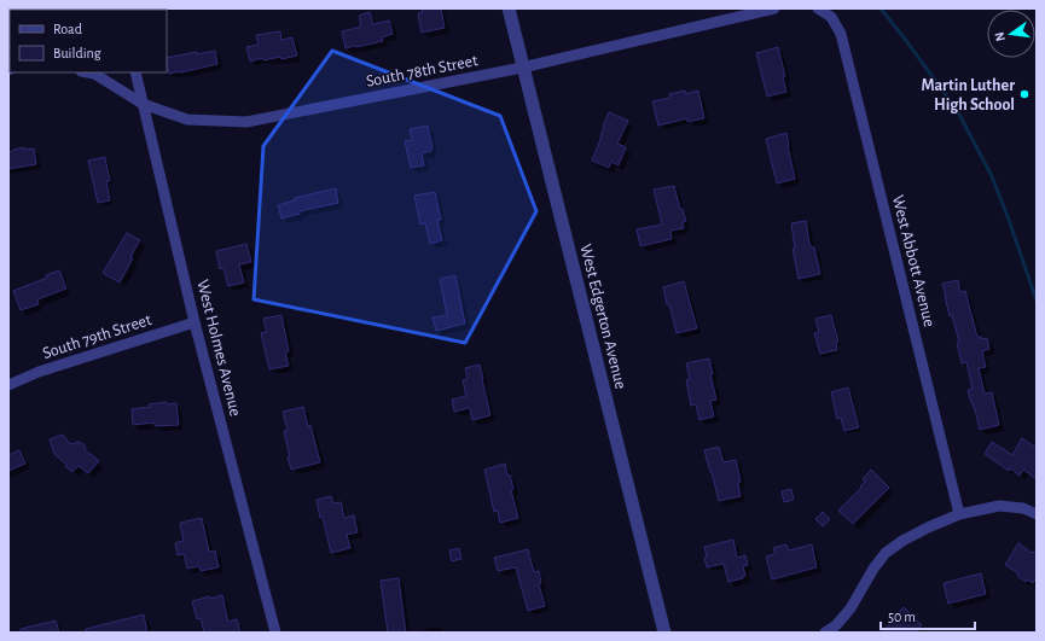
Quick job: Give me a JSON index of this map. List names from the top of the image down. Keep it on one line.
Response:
{"streets":{"street":["South 78th Street","West Abbott Avenue","West Edgerton Avenue","South 79th Street","West Holmes Avenue"]},"crossings":[["South 78th Street","West Edgerton Avenue"],["South 78th Street","West Holmes Avenue"],["South 79th Street","West Holmes Avenue"]],"places":["Martin Luther High School"],"legend":["Road","Building"],"scale_bar":"50 m","north":"left"}
